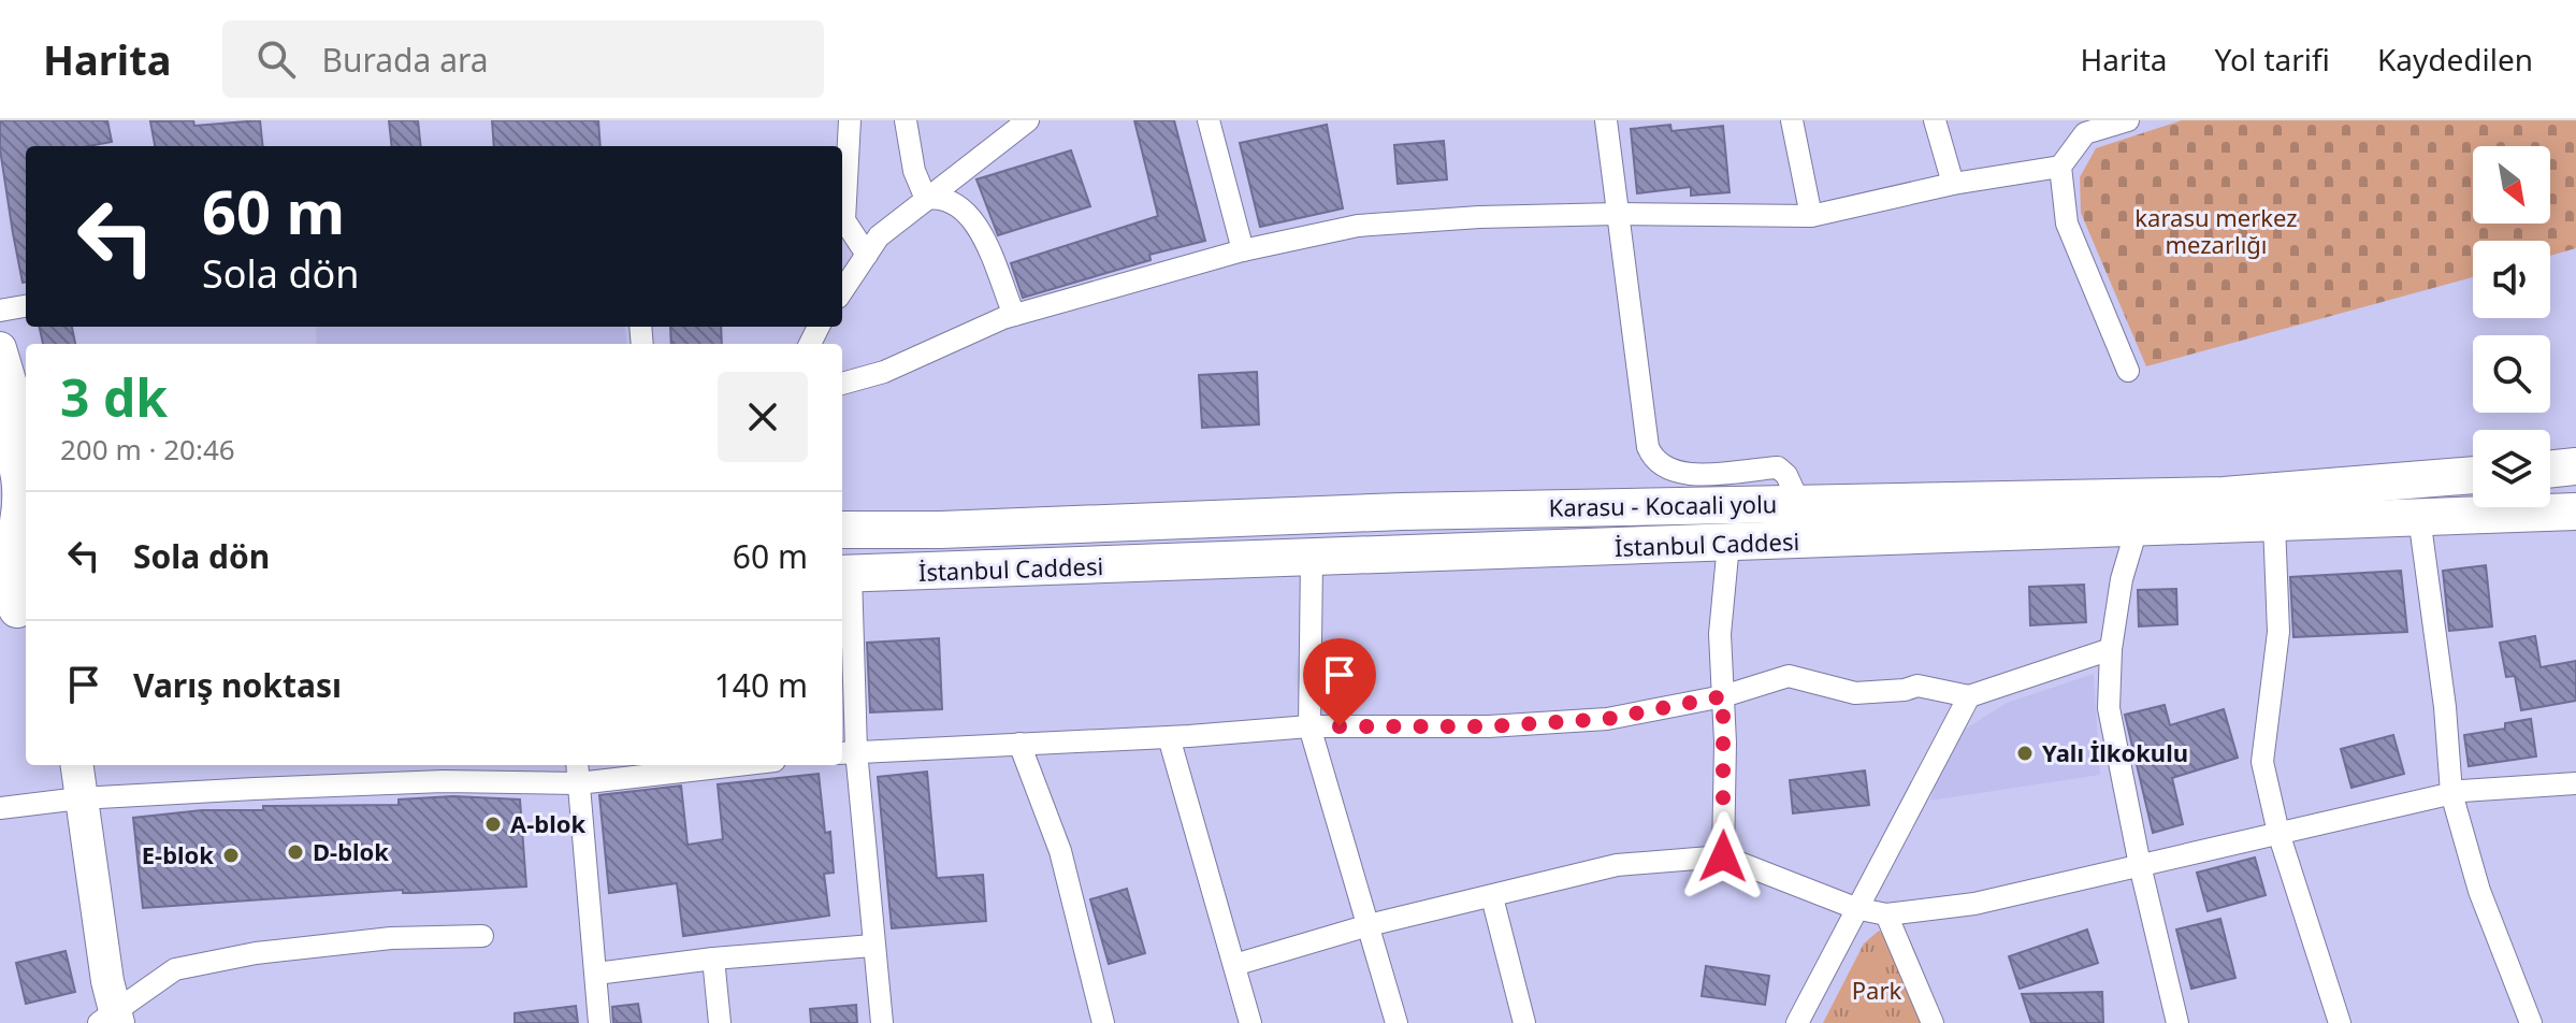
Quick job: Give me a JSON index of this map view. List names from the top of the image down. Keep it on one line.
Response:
{"streets":{"highway":["Karasu - Kocaali yolu","İstanbul Caddesi"]},"parks":["karasu merkez mezarlığı","Park"],"places":["Yalı İlkokulu","A-blok","D-blok","E-blok"],"north":"bottom right","page":{"header":"Harita","search":"Burada ara","nav":["Harita","Yol tarifi","Kaydedilen"],"turn":["60 m","Sola dön"],"heading":["3 dk","200 m · 20:46"],"list":[{"name":"Sola dön","value":"60 m"},{"name":"Varış noktası","value":"140 m"}]}}
